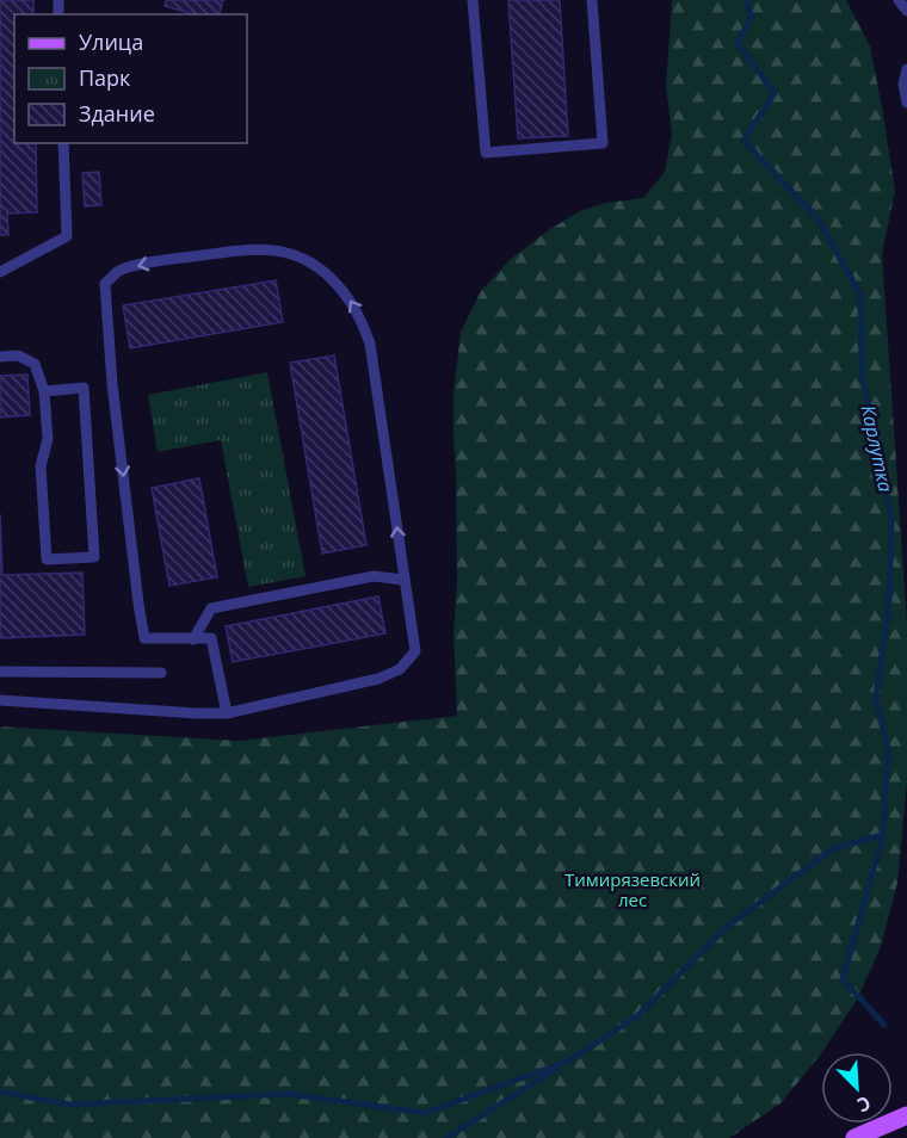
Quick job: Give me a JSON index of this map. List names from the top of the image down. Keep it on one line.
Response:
{"water":["Карлутка"],"parks":["Тимирязевский лес"],"legend":["Улица","Парк","Здание"],"north":"bottom right"}
